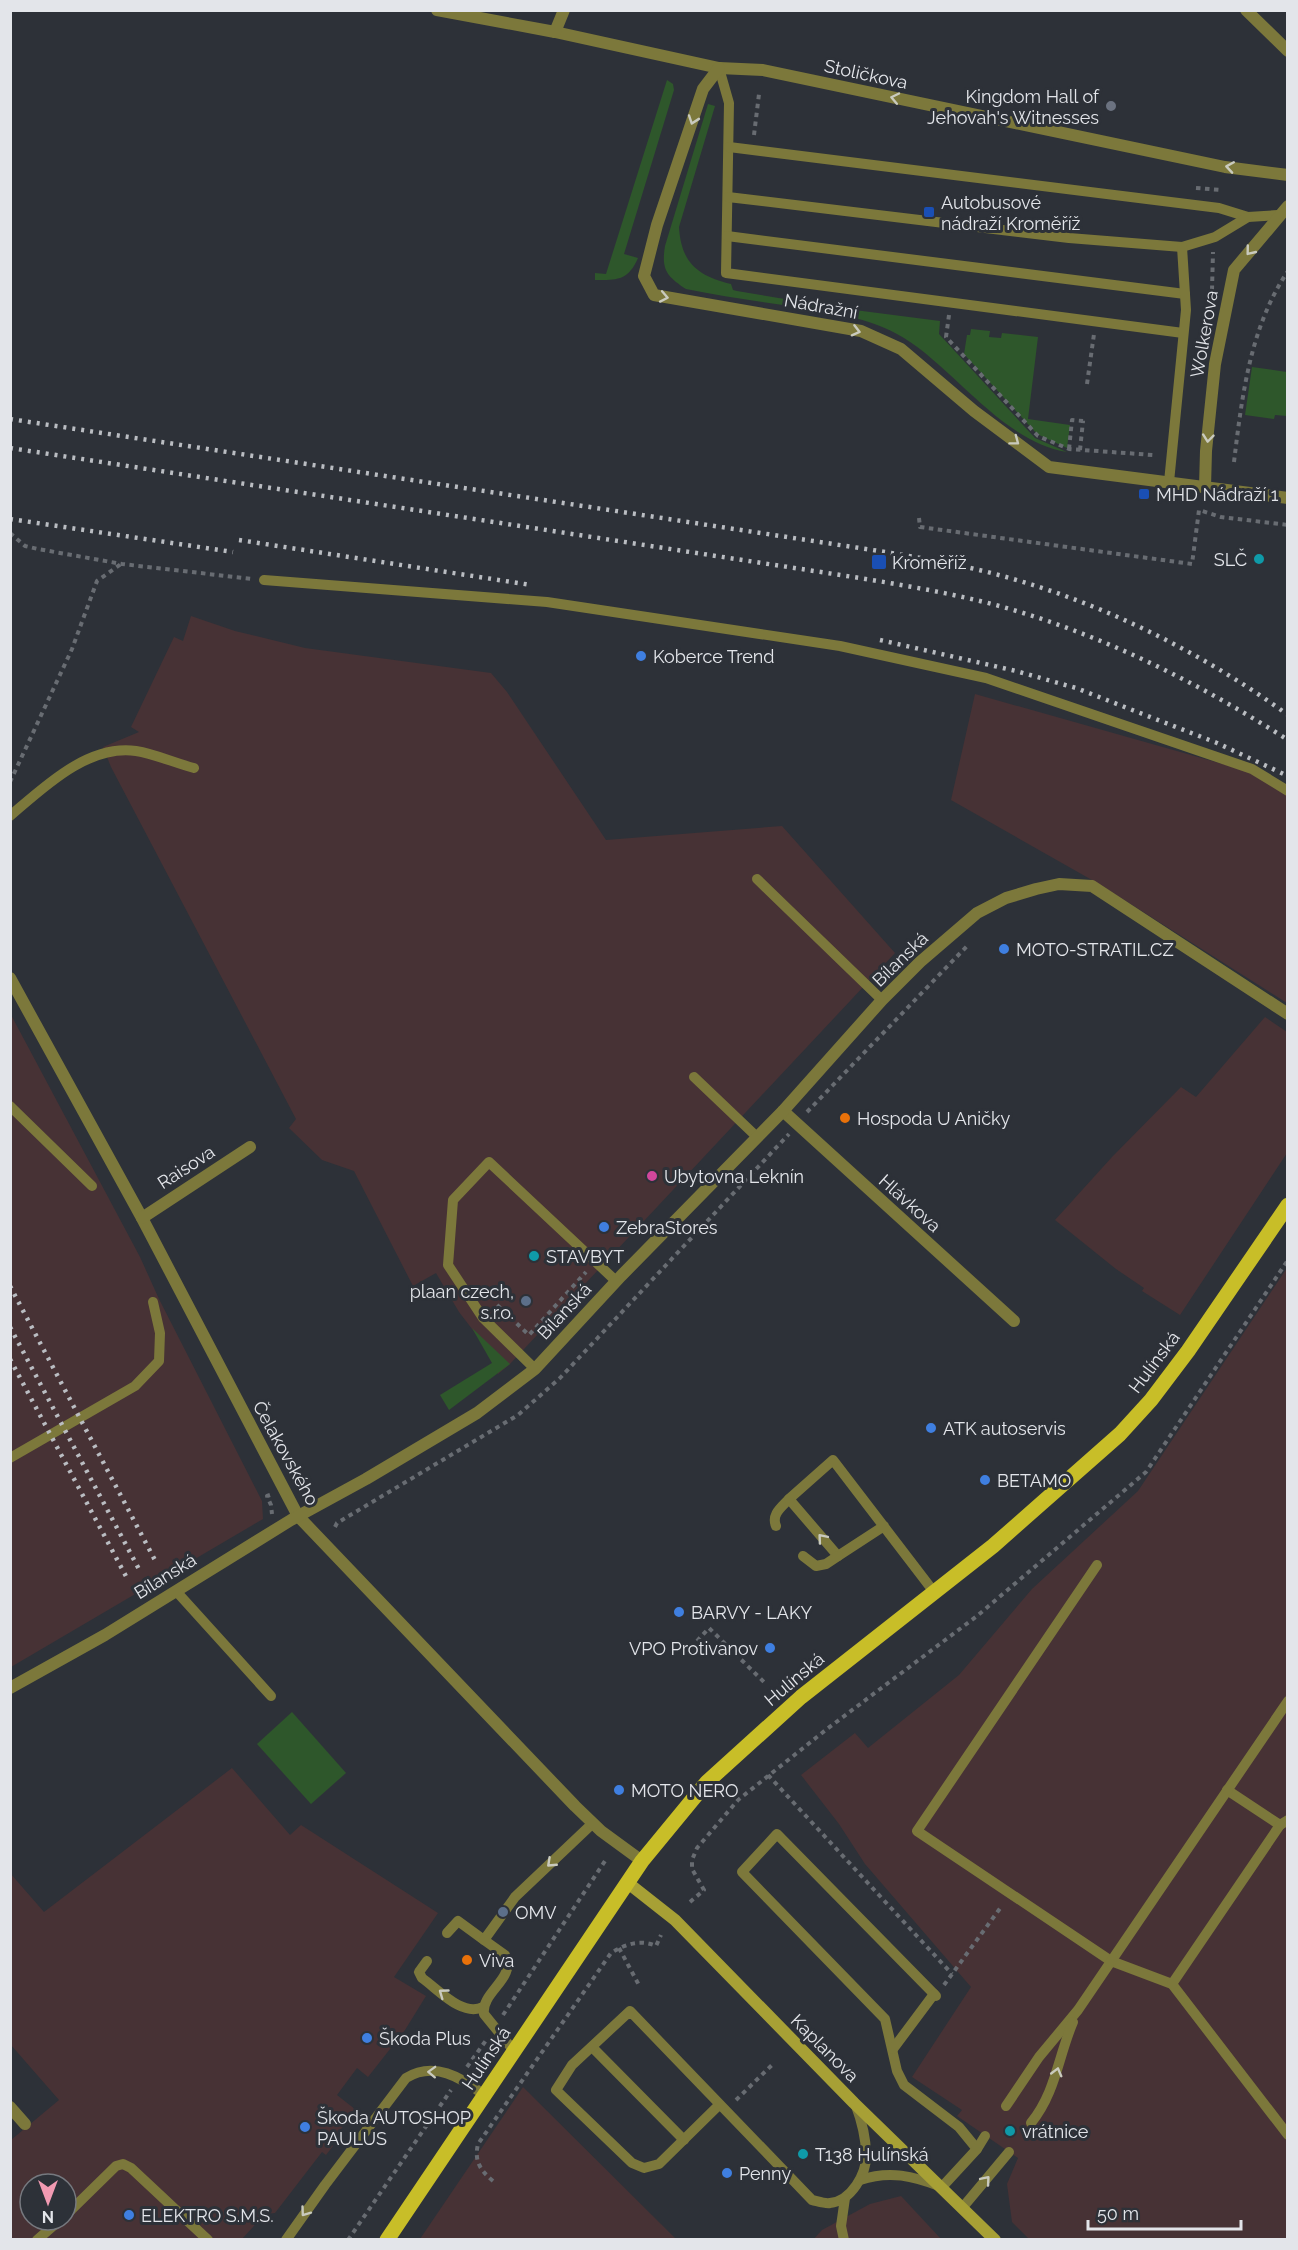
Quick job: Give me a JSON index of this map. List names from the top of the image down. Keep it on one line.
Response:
{"streets":{"main road":["Hulínská","Kaplanova"],"street":["Stoličkova","Nádražní","Wolkerova","Bílanská","Raisova","Hlávkova","Čelakovského"]},"crossings":[["Stoličkova","Nádražní"],["Nádražní","Wolkerova"],["Bílanská","Hlávkova"],["Bílanská","Čelakovského"],["Raisova","Čelakovského"],["Hulínská","Čelakovského"],["Hulínská","Kaplanova"]],"one_way":["Stoličkova","Wolkerova"],"places":{"other":["Kingdom Hall of Jehovah's Witnesses","SLČ","Koberce Trend","MOTO-STRATIL.CZ","Hospoda U Aničky","Ubytovna Leknín","ZebraStores","STAVBYT","plaan czech, s.r.o.","ATK autoservis","BETAMO","BARVY - LAKY","VPO Protivanov","MOTO NERO","OMV","Viva","Škoda Plus","Škoda AUTOSHOP PAULUS","vrátnice","T138 Hulínská","Penny","ELEKTRO S.M.S."],"transit":["Autobusové nádraží Kroměříž","MHD Nádraží 1","Kroměříž"]},"scale_bar":"50 m","north":"bottom"}
